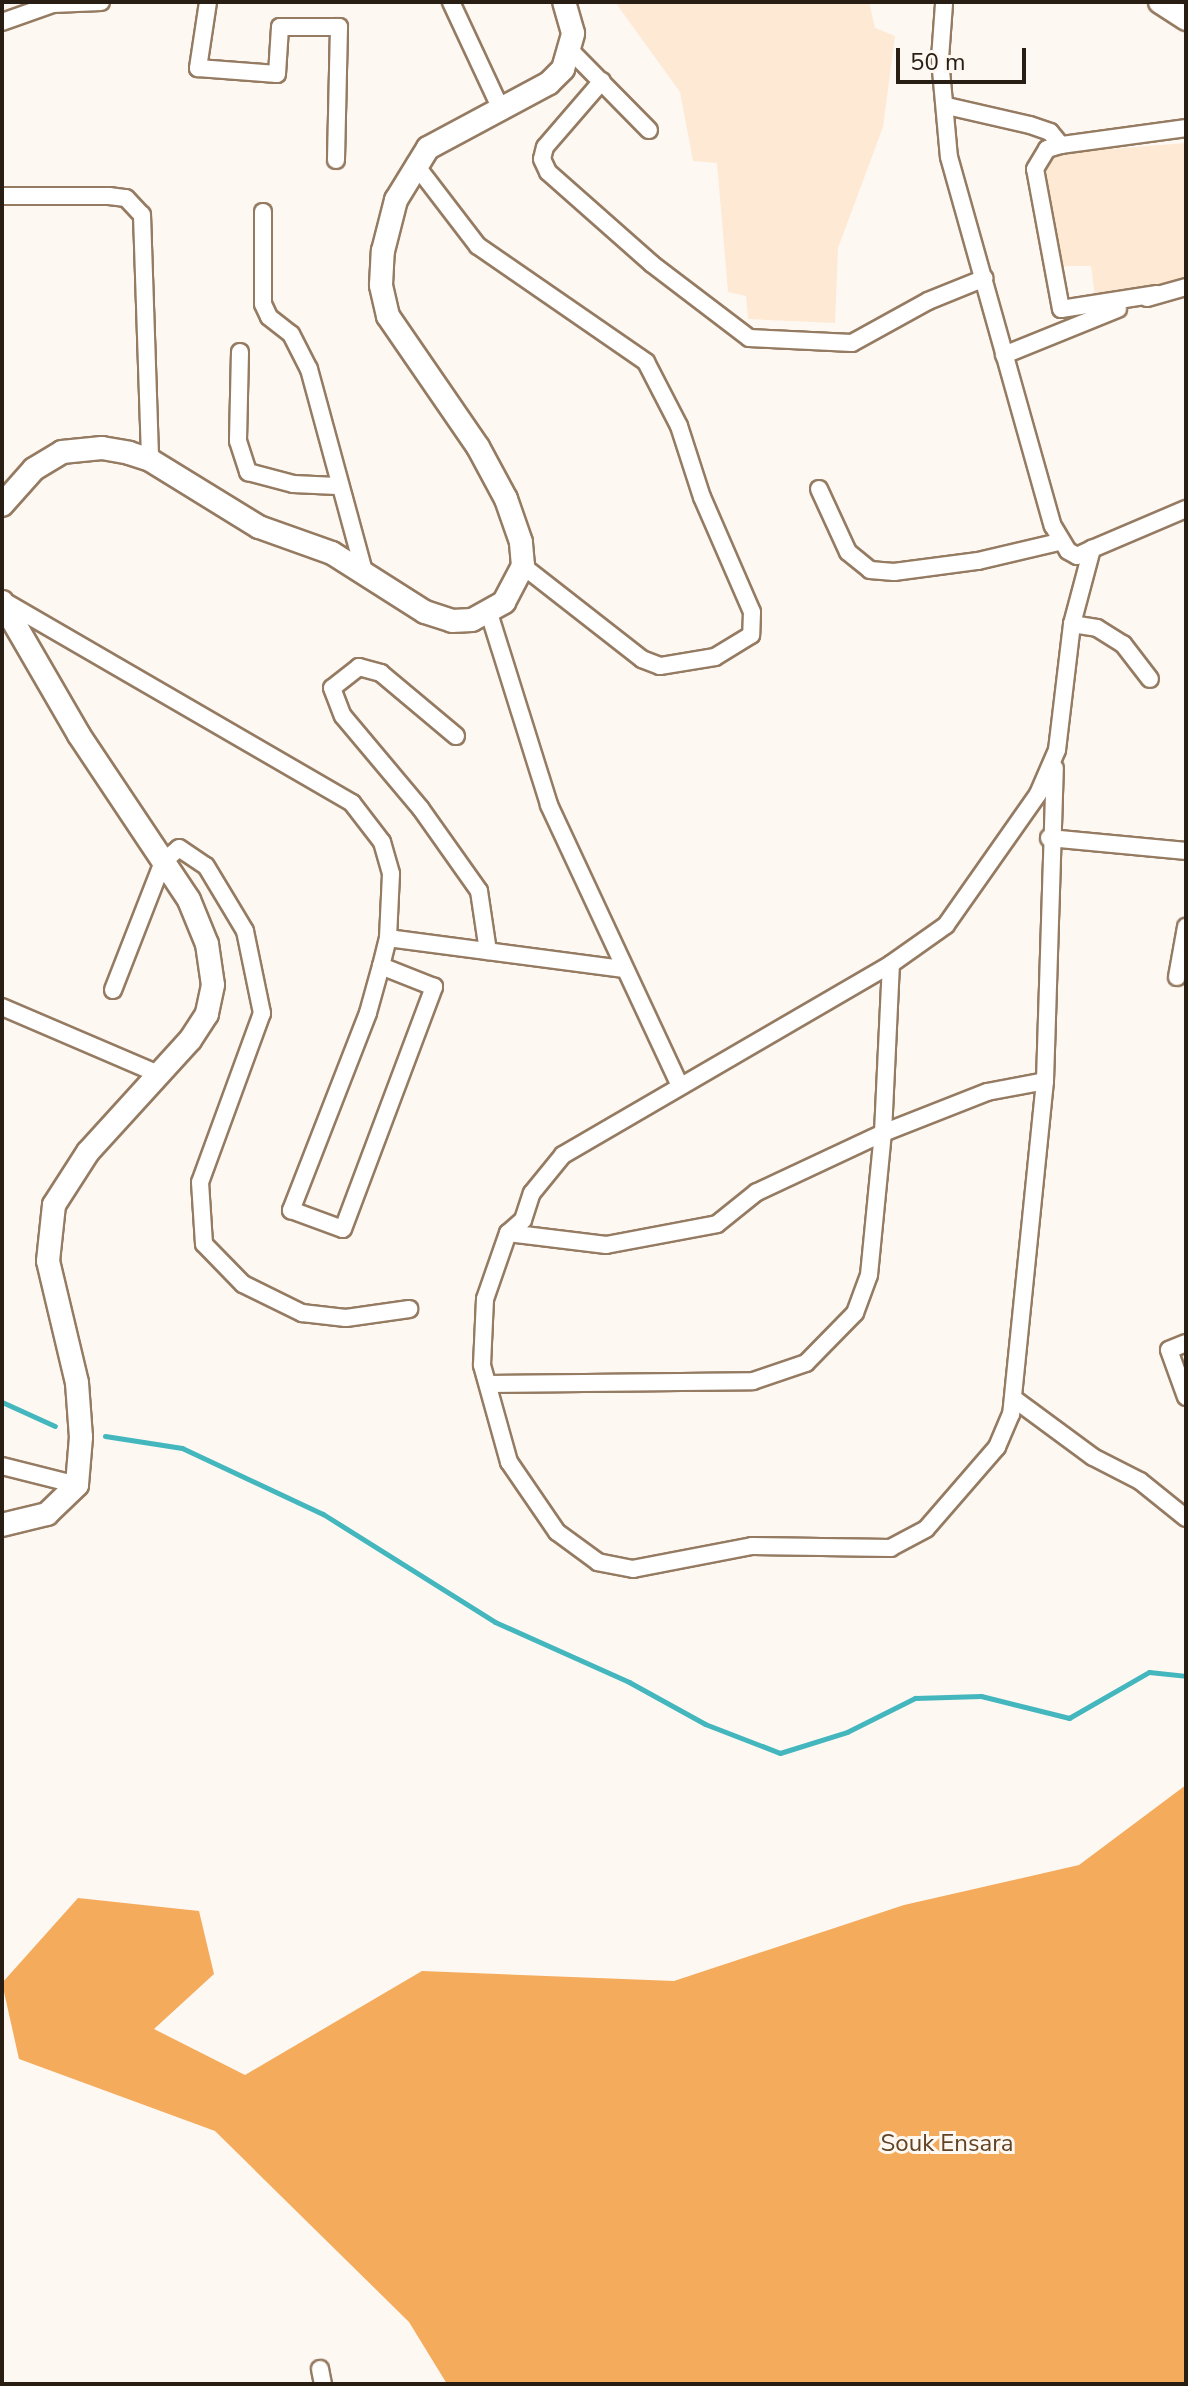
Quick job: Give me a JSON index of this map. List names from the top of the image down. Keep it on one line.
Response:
{"parks":["Souk Ensara"],"scale_bar":"50 m"}
